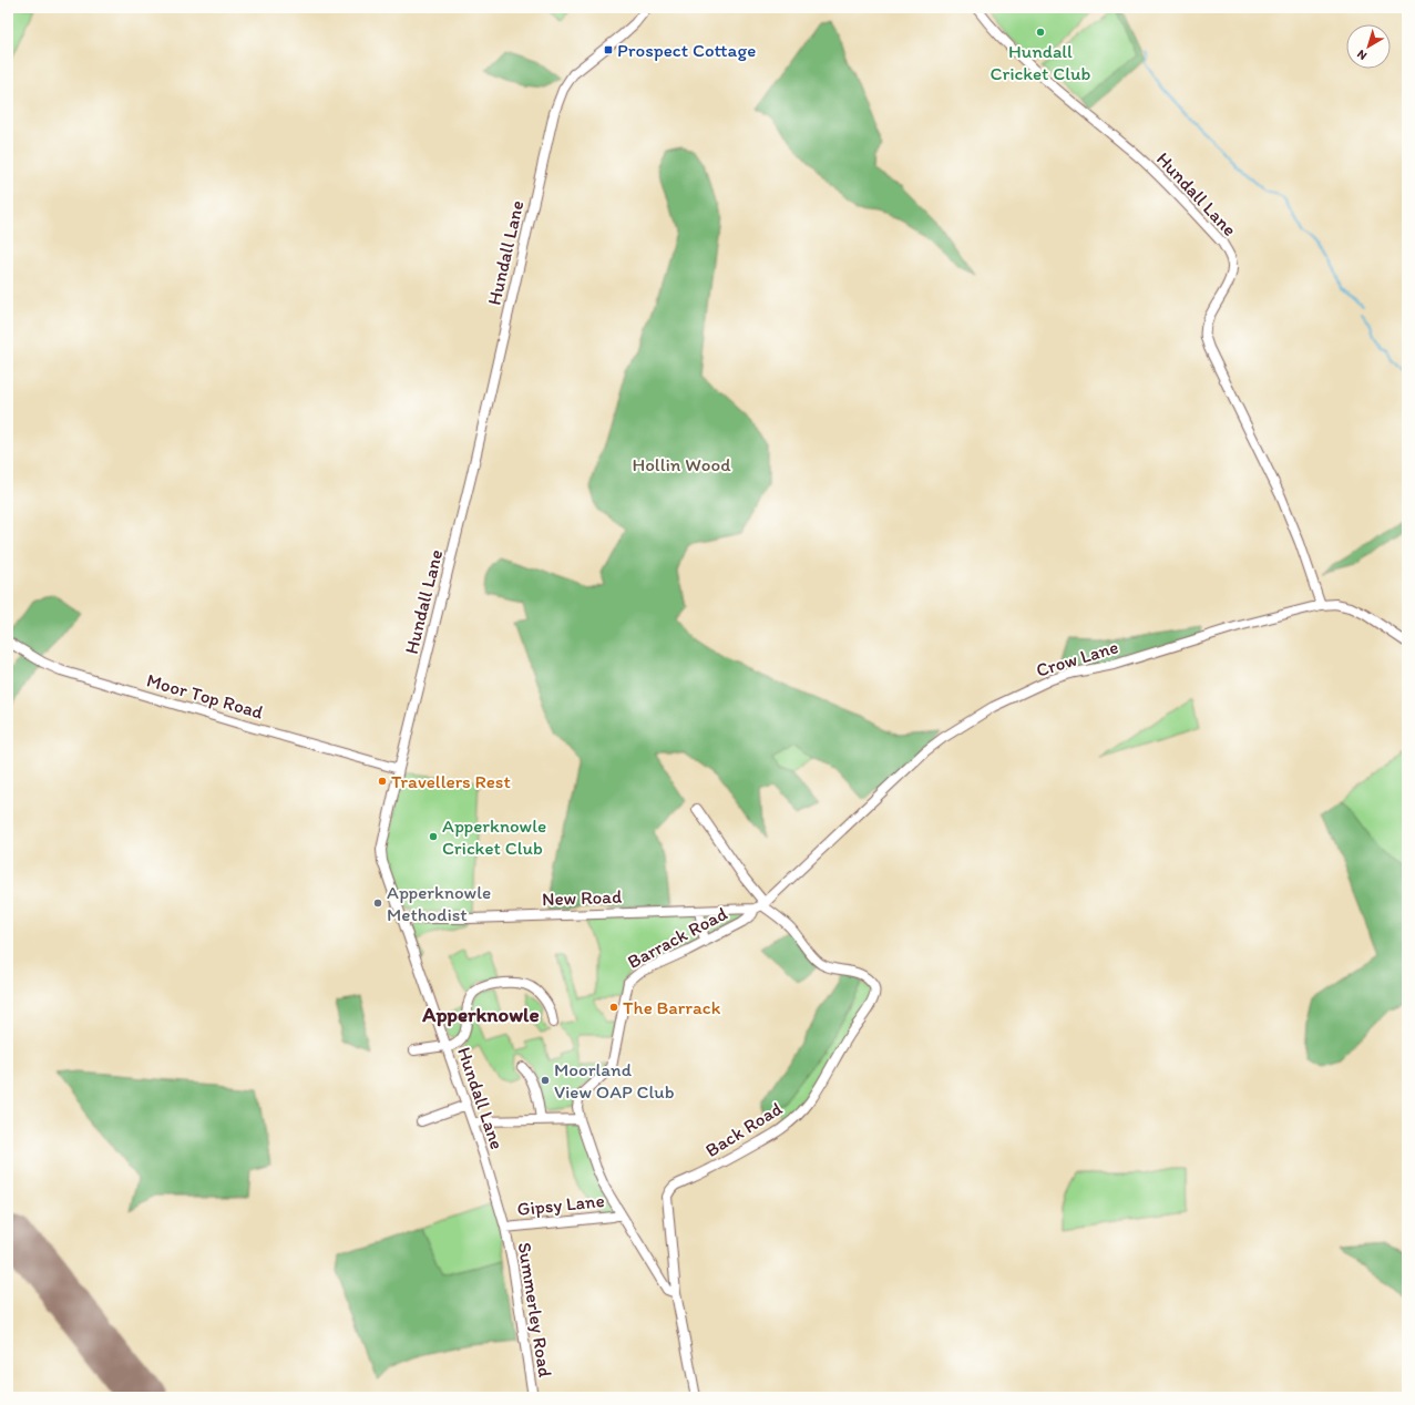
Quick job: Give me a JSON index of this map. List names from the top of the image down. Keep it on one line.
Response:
{"streets":{"street":["Hundall Lane","Crow Lane","Moor Top Road","New Road","Barrack Road","Back Road","Gipsy Lane","Summerley Road"]},"crossings":[["Hundall Lane","Crow Lane"],["Hundall Lane","Moor Top Road"],["Hundall Lane","New Road"],["Hundall Lane","Gipsy Lane"],["Hundall Lane","Summerley Road"],["Crow Lane","New Road"],["Crow Lane","Barrack Road"],["Crow Lane","Back Road"],["New Road","Barrack Road"],["New Road","Back Road"],["Barrack Road","Back Road"],["Gipsy Lane","Summerley Road"]],"districts":["Apperknowle"],"parks":["Hollin Wood"],"places":{"other":["Hundall Cricket Club","Travellers Rest","Apperknowle Cricket Club","Apperknowle Methodist","The Barrack","Moorland View OAP Club"],"transit":["Prospect Cottage"]},"north":"bottom left"}
